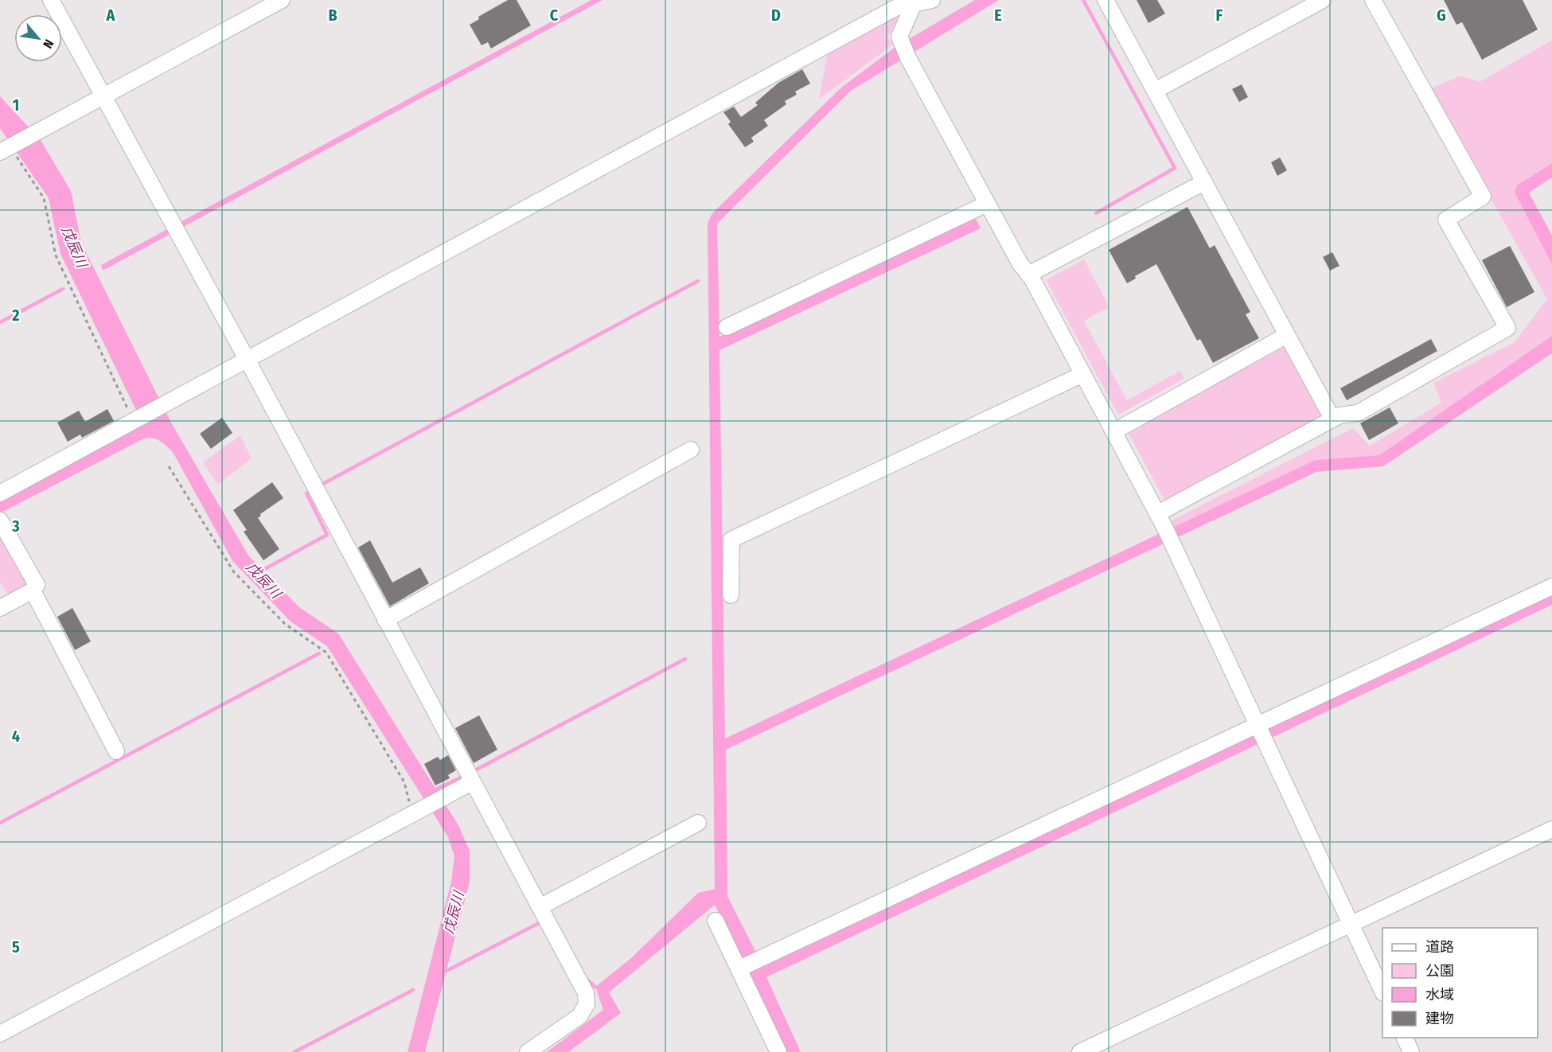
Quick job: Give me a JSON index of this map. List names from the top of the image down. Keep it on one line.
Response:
{"water":["戊辰川"],"legend":["道路","公園","水域","建物"],"north":"bottom right","grid":{"columns":["A","B","C","D","E","F","G"],"rows":["1","2","3","4","5"]}}
